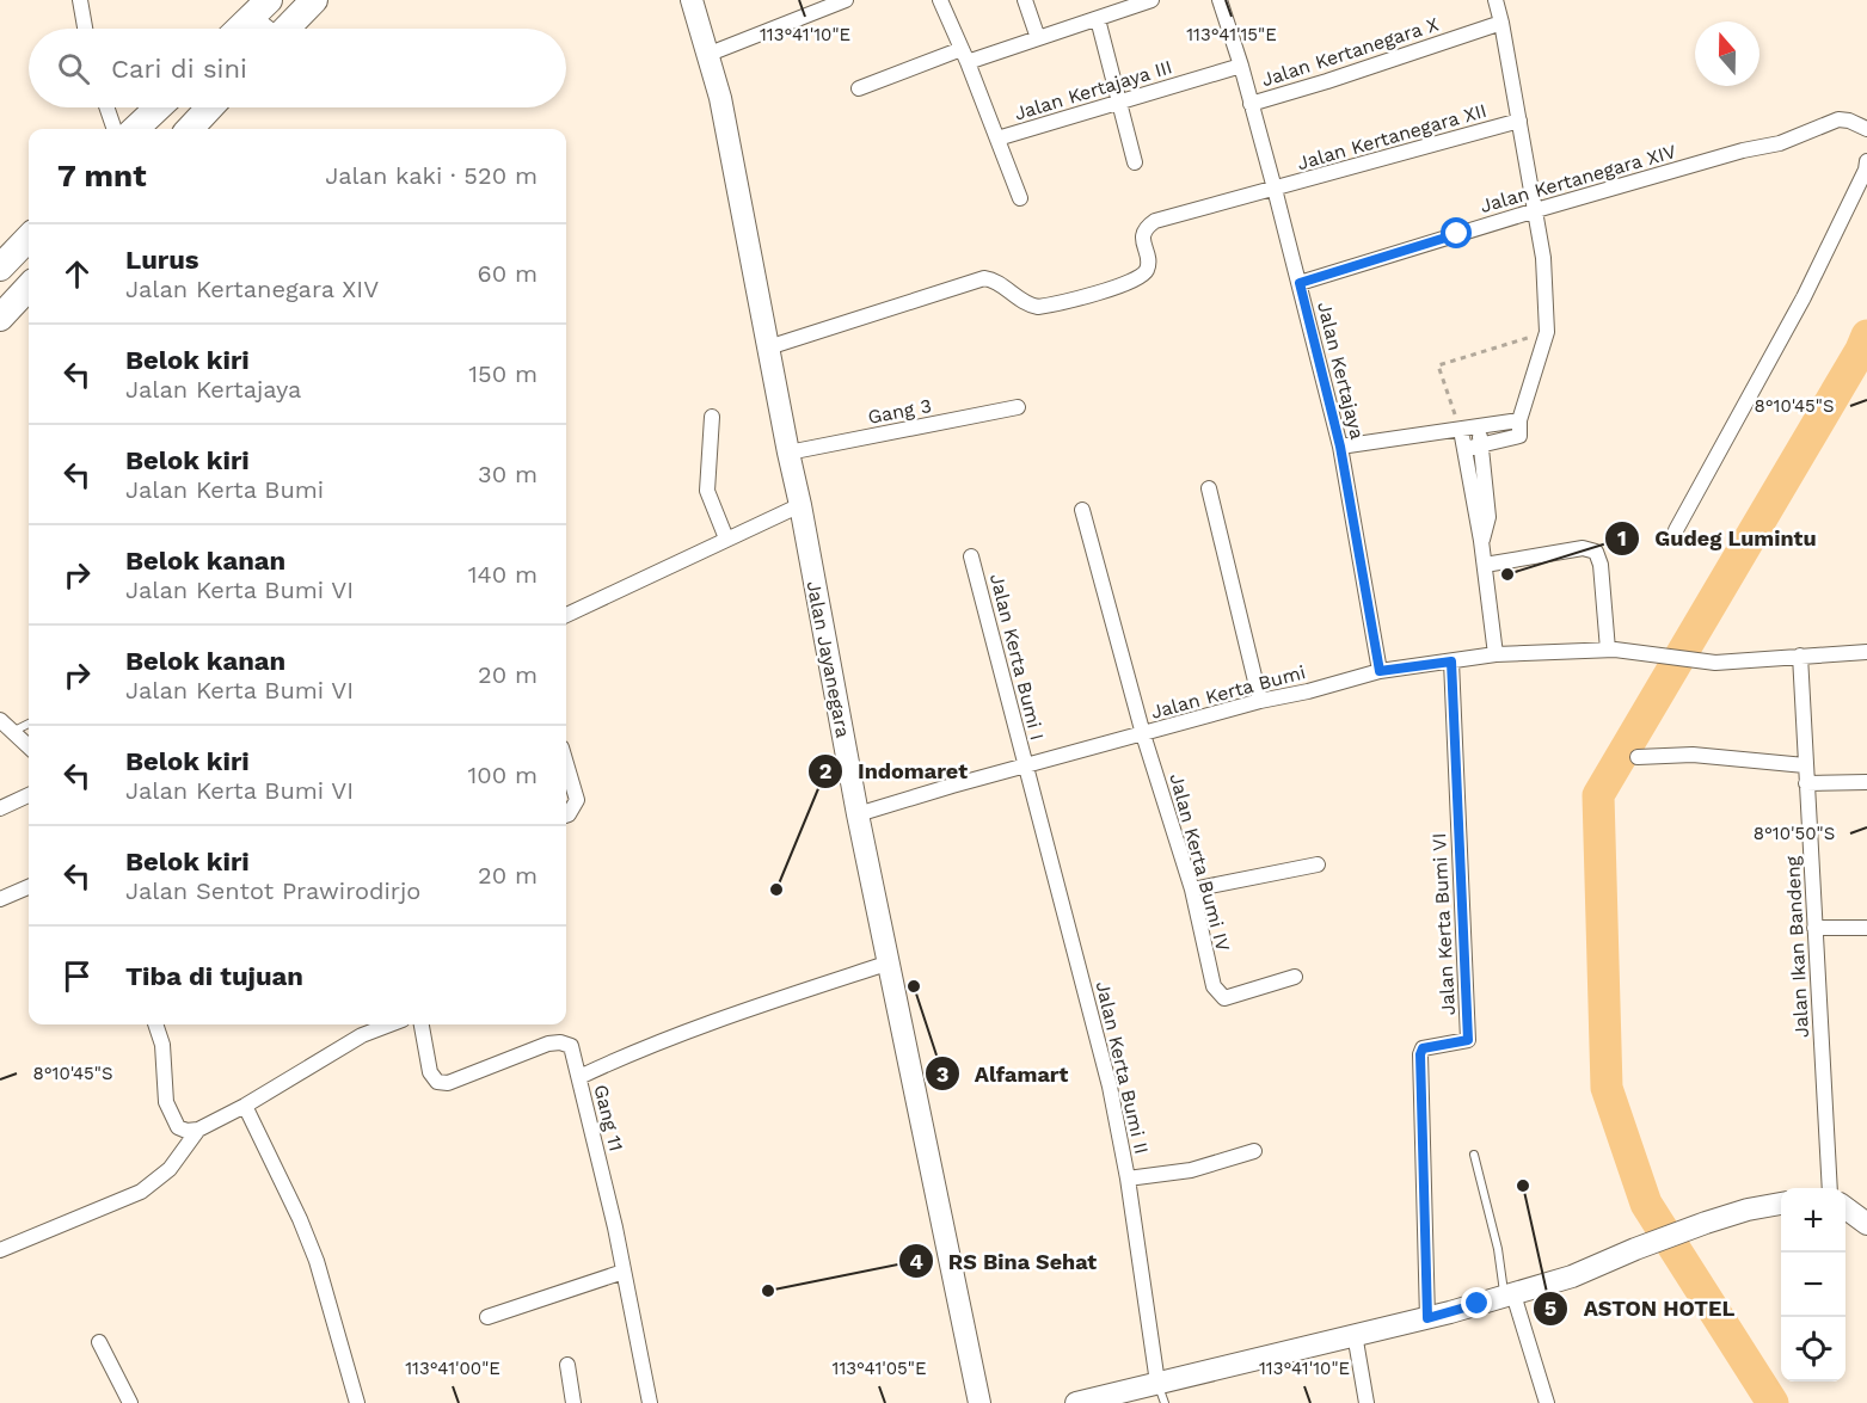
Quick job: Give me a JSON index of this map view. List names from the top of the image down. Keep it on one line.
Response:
{"streets":{"street":["Jalan Kertanegara X","Jalan Kertajaya III","Jalan Kertanegara XII","Jalan Kertanegara XIV","Jalan Kertajaya","Gang 3","Jalan Kerta Bumi I","Jalan Jayanegara","Jalan Kerta Bumi","Jalan Kerta Bumi IV","Jalan Kerta Bumi VI","Jalan Ikan Bandeng","Jalan Kerta Bumi II","Gang 11"]},"crossings":[["Jalan Kertanegara X","Jalan Kertajaya"],["Jalan Kertajaya III","Jalan Kertajaya"],["Jalan Kertanegara XII","Jalan Kertajaya"],["Jalan Kertanegara XII","Jalan Jayanegara"],["Jalan Kertanegara XIV","Jalan Kertajaya"],["Jalan Kertajaya","Jalan Kerta Bumi"],["Gang 3","Jalan Jayanegara"],["Jalan Kerta Bumi I","Jalan Kerta Bumi"],["Jalan Kerta Bumi I","Jalan Kerta Bumi II"],["Jalan Jayanegara","Jalan Kerta Bumi"],["Jalan Kerta Bumi","Jalan Kerta Bumi IV"],["Jalan Kerta Bumi","Jalan Kerta Bumi VI"],["Jalan Kerta Bumi","Jalan Ikan Bandeng"],["Jalan Kerta Bumi","Jalan Kerta Bumi II"]],"places":["Gudeg Lumintu","Indomaret","Alfamart","ASTON HOTEL","RS Bina Sehat"],"north":"top","page":{"search":"Cari di sini","heading":["7 mnt","Jalan kaki · 520 m"],"list":[["Lurus","Jalan Kertanegara XIV","60 m"],["Belok kiri","Jalan Kertajaya","150 m"],["Belok kiri","Jalan Kerta Bumi","30 m"],["Belok kanan","Jalan Kerta Bumi VI","140 m"],["Belok kanan","Jalan Kerta Bumi VI","20 m"],["Belok kiri","Jalan Kerta Bumi VI","100 m"],["Belok kiri","Jalan Sentot Prawirodirjo","20 m"],"Tiba di tujuan"],"map_buttons":["+","−"]},"coordinates":["113°41'10\"E","113°41'15\"E","8°10'45\"S","8°10'50\"S","113°41'00\"E","113°41'05\"E"]}
